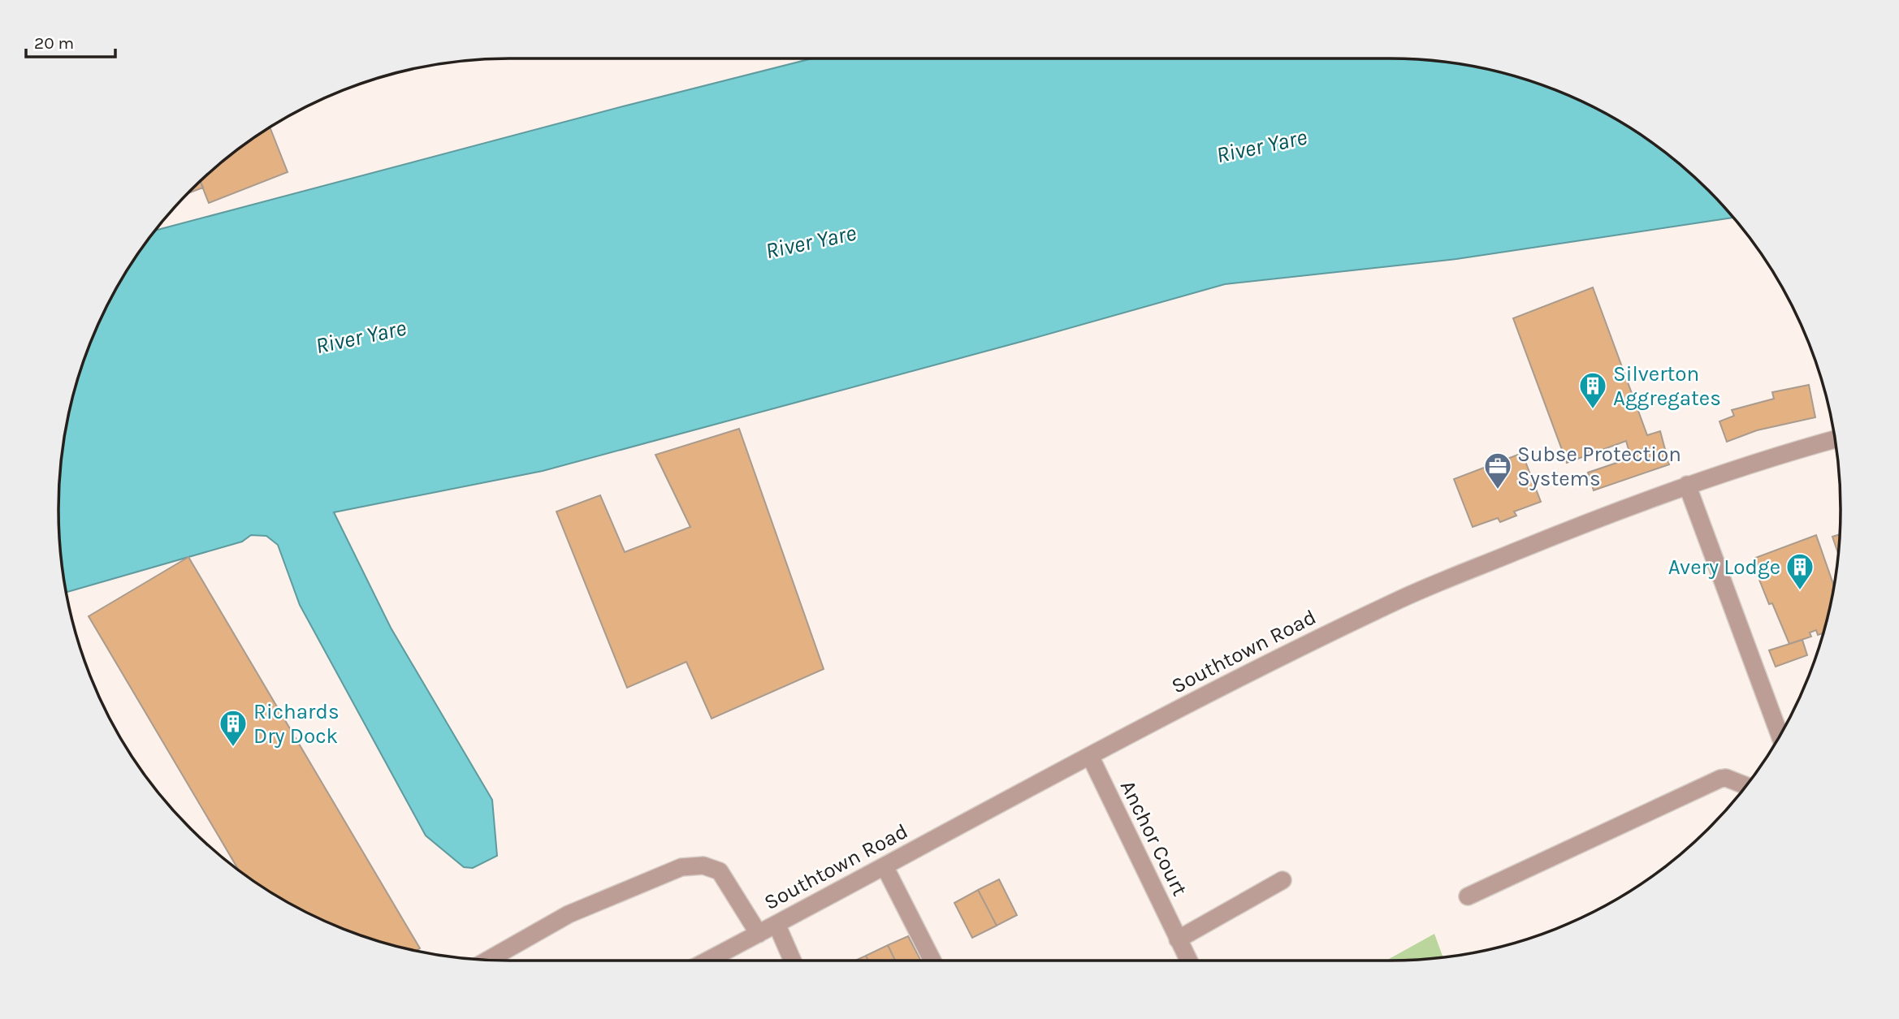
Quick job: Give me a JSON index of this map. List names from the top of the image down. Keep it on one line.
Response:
{"streets":{"street":["Southtown Road","Anchor Court"]},"crossings":[["Southtown Road","Anchor Court"]],"water":["River Yare"],"places":{"building":["Silverton Aggregates","Avery Lodge","Richards Dry Dock"],"office":["Subse Protection Systems"]},"scale_bar":"20 m"}
